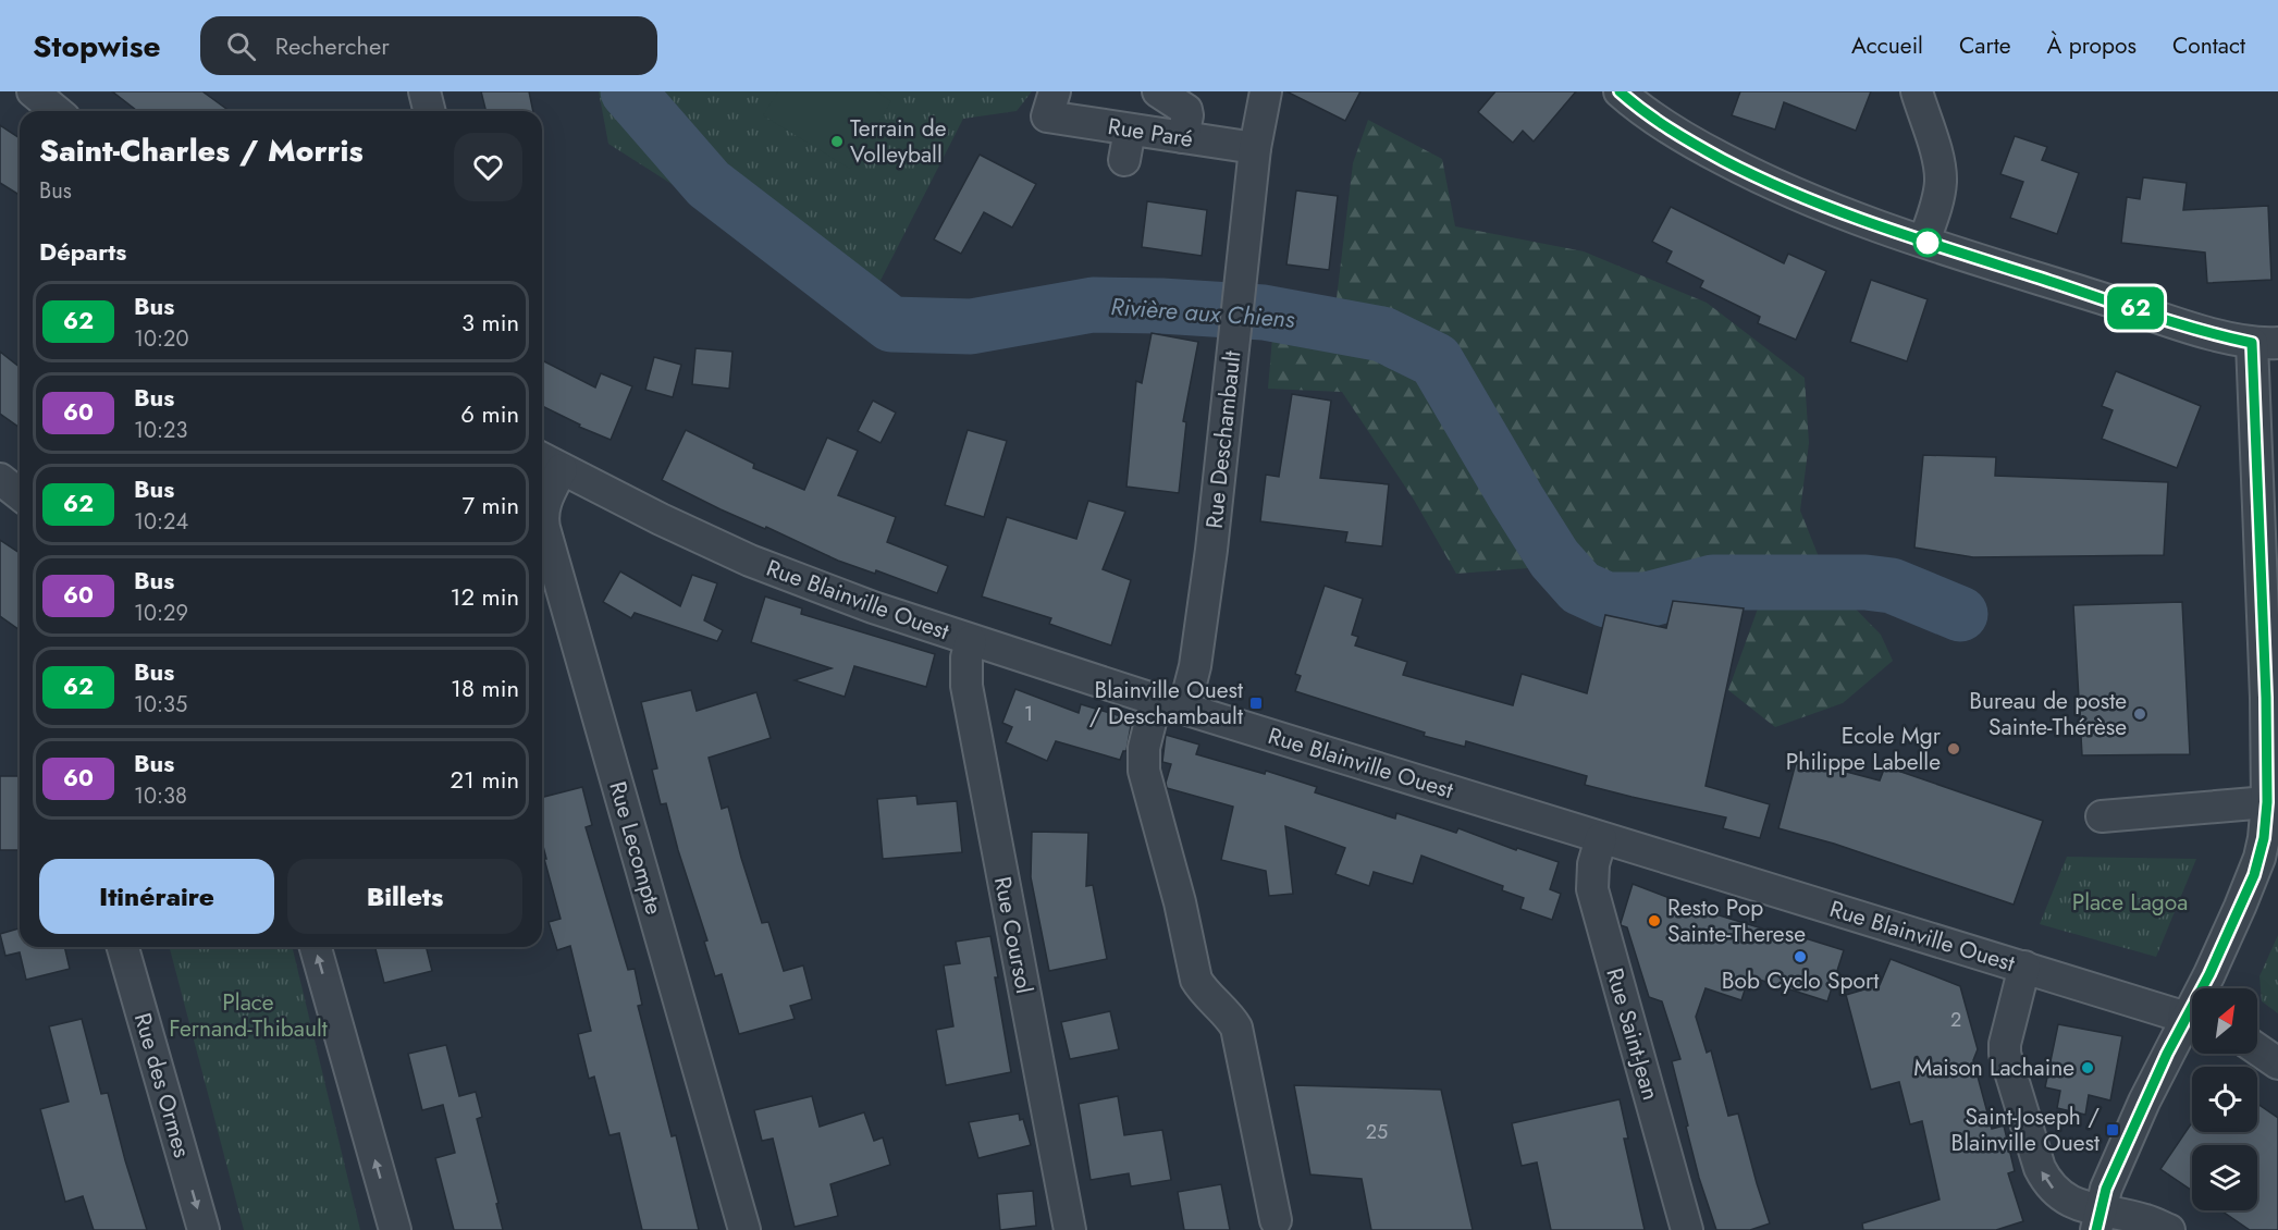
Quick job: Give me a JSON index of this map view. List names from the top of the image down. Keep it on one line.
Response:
{"streets":{"street":["Rue Paré","Rue Deschambault","Rue Blainville Ouest","Rue Lecompte","Rue Coursol","Rue Saint-Jean","Rue des Ormes"]},"crossings":[["Rue Paré","Rue Deschambault"],["Rue Deschambault","Rue Blainville Ouest"],["Rue Blainville Ouest","Rue Lecompte"],["Rue Blainville Ouest","Rue Coursol"],["Rue Blainville Ouest","Rue Saint-Jean"]],"water":["Rivière aux Chiens"],"parks":["Place Lagoa","Place Fernand-Thibault"],"places":{"other":["Terrain de Volleyball","Bureau de poste Sainte-Thérèse","Ecole Mgr Philippe Labelle","Resto Pop Sainte-Therese","Bob Cyclo Sport","Maison Lachaine"],"transit":["Blainville Ouest / Deschambault","Saint-Joseph / Blainville Ouest"]},"lines":["bus line 62"],"house_numbers":["1","2","25"],"north":"top right","page":{"header":"Stopwise","search":"Rechercher","nav":["Accueil","Carte","À propos","Contact"],"on_map":"62","heading":[["Saint-Charles / Morris","Bus"],"Départs"],"list":[{"mark":"62","name":"Bus","note":"10:20","value":"3 min"},{"mark":"60","name":"Bus","note":"10:23","value":"6 min"},{"mark":"62","name":"Bus","note":"10:24","value":"7 min"},{"mark":"60","name":"Bus","note":"10:29","value":"12 min"},{"mark":"62","name":"Bus","note":"10:35","value":"18 min"},{"mark":"60","name":"Bus","note":"10:38","value":"21 min"}],"buttons":["Itinéraire","Billets"]}}
